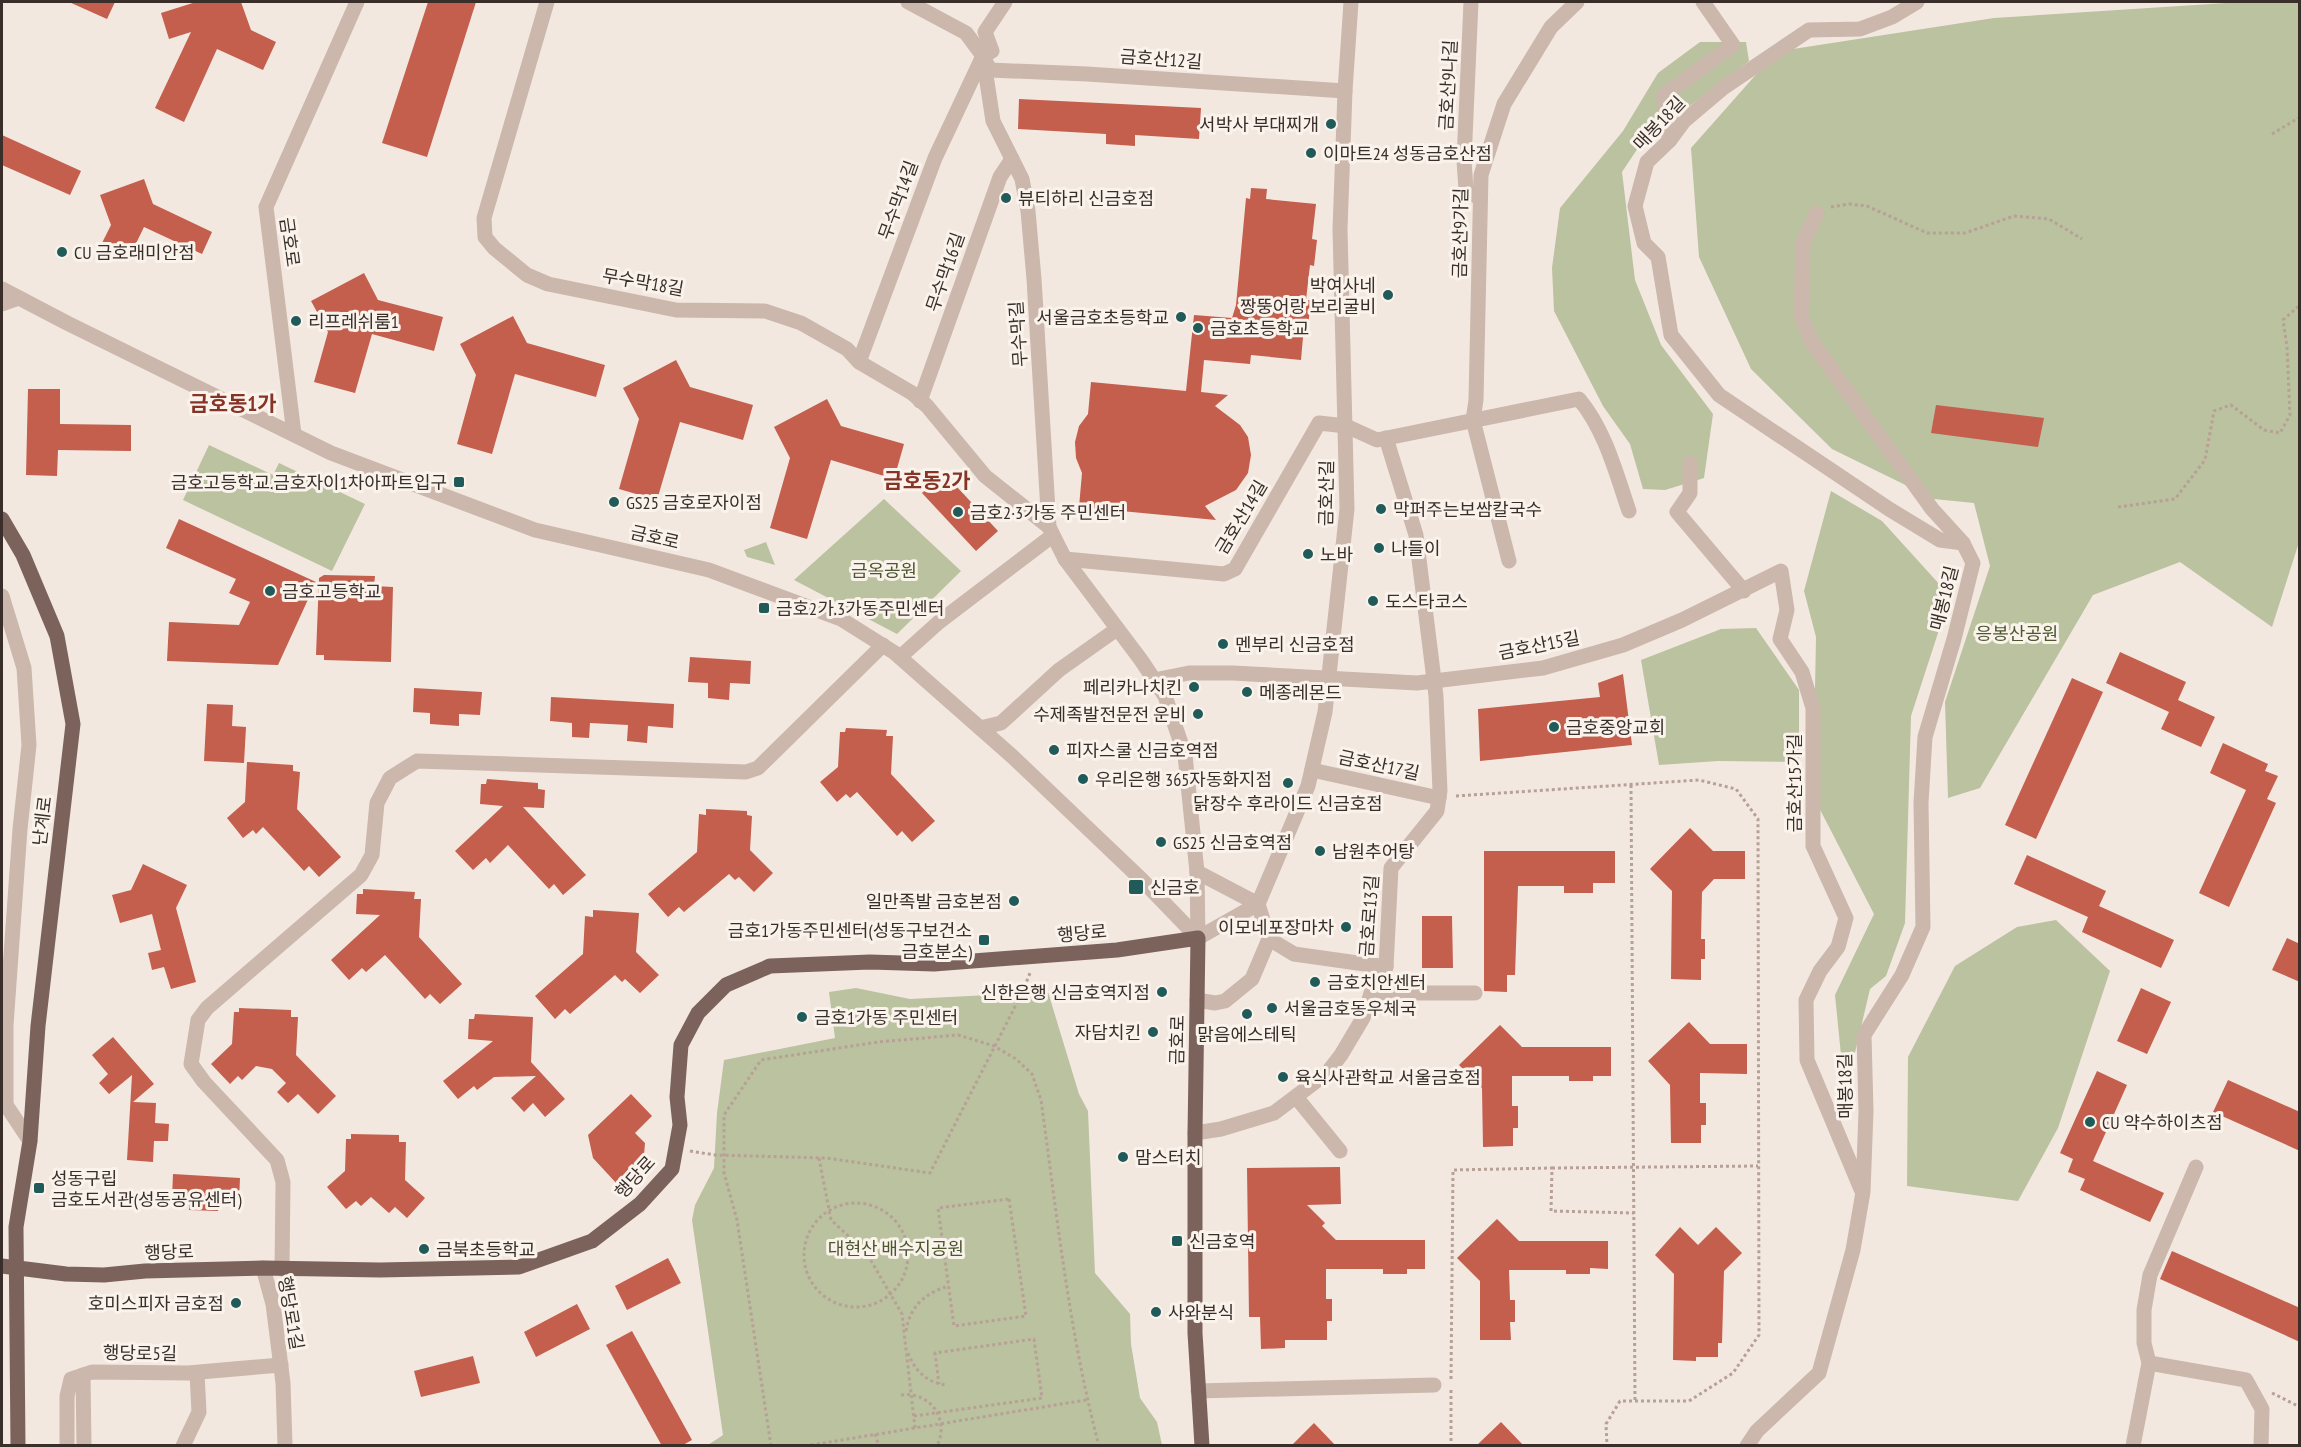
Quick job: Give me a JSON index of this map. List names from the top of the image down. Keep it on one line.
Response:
{"streets":{"main road":["금호로","난계로","행당로"],"street":["금호산12길","금호산9나길","매봉18길","무수막14길","금호산9가길","무수막16길","무수막18길","무수막길","금호산길","금호산14길","금호산15길","금호산17길","금호산15가길","금호로13길","행당로1길","행당로5길"]},"crossings":[["금호산12길","무수막14길"],["금호산12길","무수막길"],["금호산12길","금호산길"],["금호산9나길","금호산9가길"],["매봉18길","금호산15가길"],["무수막14길","무수막18길"],["무수막14길","무수막길"],["금호로","무수막길"],["금호로","금호로13길"],["금호로","행당로"],["무수막16길","무수막18길"],["무수막16길","무수막길"],["무수막18길","무수막길"],["무수막길","금호산14길"],["무수막길","행당로"],["금호산길","금호산14길"],["금호산길","금호산15길"],["금호산길","금호산17길"],["금호산15길","금호산15가길"],["금호산15길","금호로13길"],["금호산17길","금호로13길"],["난계로","행당로"],["행당로","행당로1길"],["행당로1길","행당로5길"]],"districts":["금호동1가","금호동2가"],"parks":["금옥공원","응봉산공원","대현산 배수지공원"],"places":{"other":["서박사 부대찌개","이마트24 성동금호산점","뷰티하리 신금호점","CU 금호래미안점","박여사네 짱뚱어랑 보리굴비","서울금호초등학교","리프레쉬룸1","금호초등학교","GS25 금호로자이점","막퍼주는보쌈칼국수","금호2·3가동 주민센터","나들이","노바","금호고등학교","도스타코스","멘부리 신금호점","페리카나치킨","메종레몬드","수제족발전문전 운비","금호중앙교회","피자스쿨 신금호역점","우리은행 365자동화지점","닭장수 후라이드 신금호점","GS25 신금호역점","남원추어탕","일만족발 금호본점","이모네포장마차","금호치안센터","신한은행 신금호역지점","서울금호동우체국","맑음에스테틱","금호1가동 주민센터","자담치킨","육식사관학교 서울금호점","CU 약수하이츠점","맘스터치","금북초등학교","호미스피자 금호점","사와분식"],"transit":["금호고등학교.금호자이1차아파트입구","금호2가.3가동주민센터","신금호","금호1가동주민센터(성동구보건소 금호분소)","성동구립 금호도서관(성동공유센터)","신금호역"]}}
